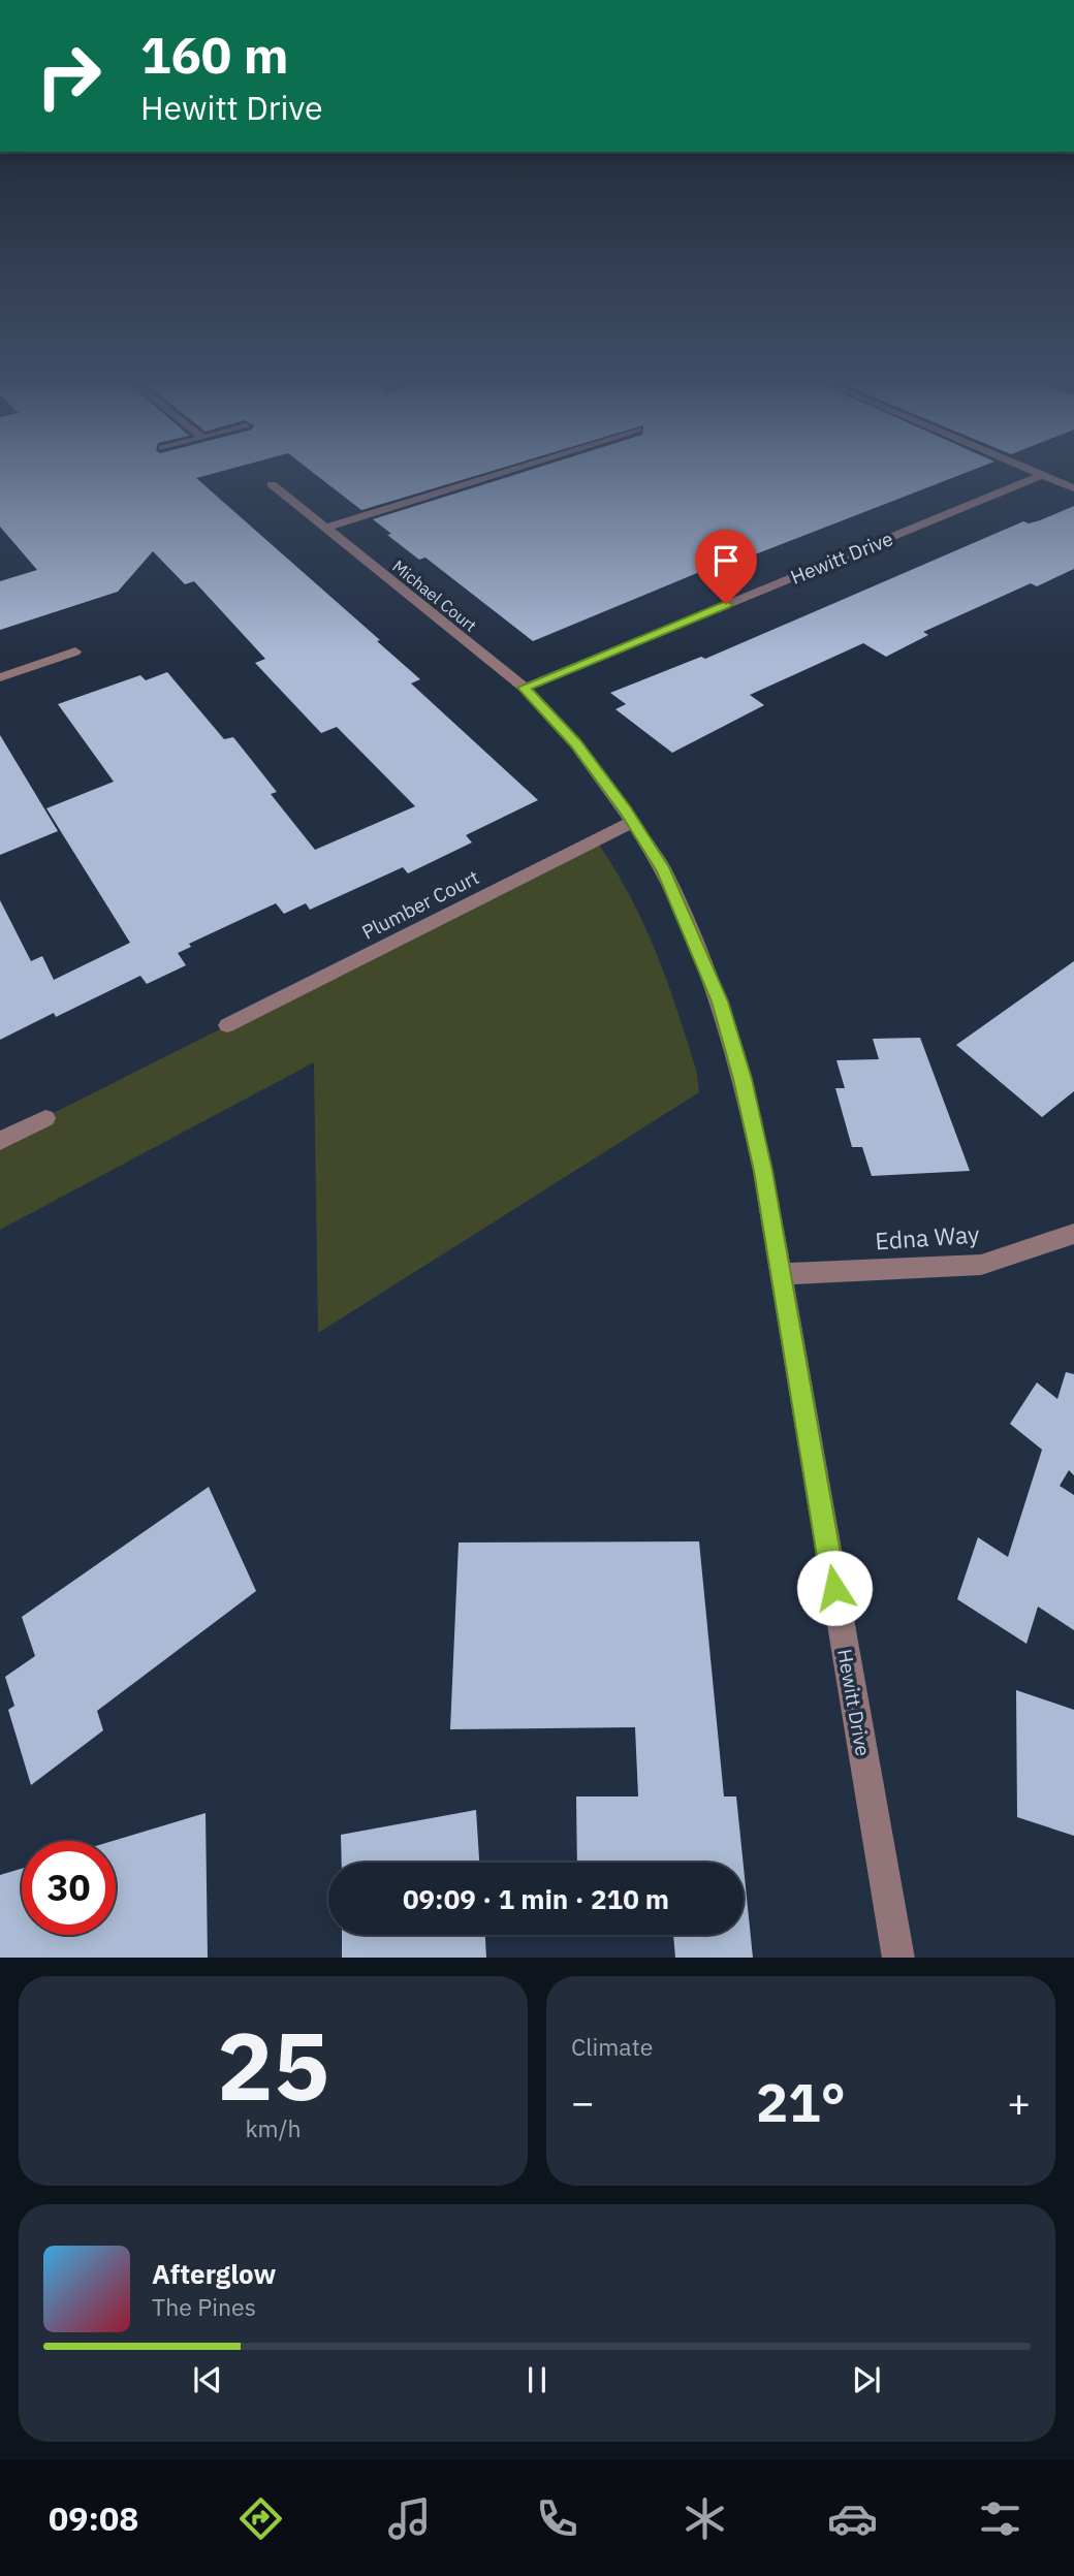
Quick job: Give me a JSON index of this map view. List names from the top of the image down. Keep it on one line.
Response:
{"streets":{"street":["Hewitt Drive","Michael Court","Plumber Court","Edna Way"]},"crossings":[["Hewitt Drive","Michael Court"],["Hewitt Drive","Plumber Court"],["Hewitt Drive","Edna Way"]],"page":{"turn":["160 m","Hewitt Drive"],"limit":"30","trip":"09:09 · 1 min · 210 m","tile":[["25","km/h"],"Climate"],"heat":["−","21°","+"],"song":["Afterglow","The Pines"],"tabs":"09:08"}}
